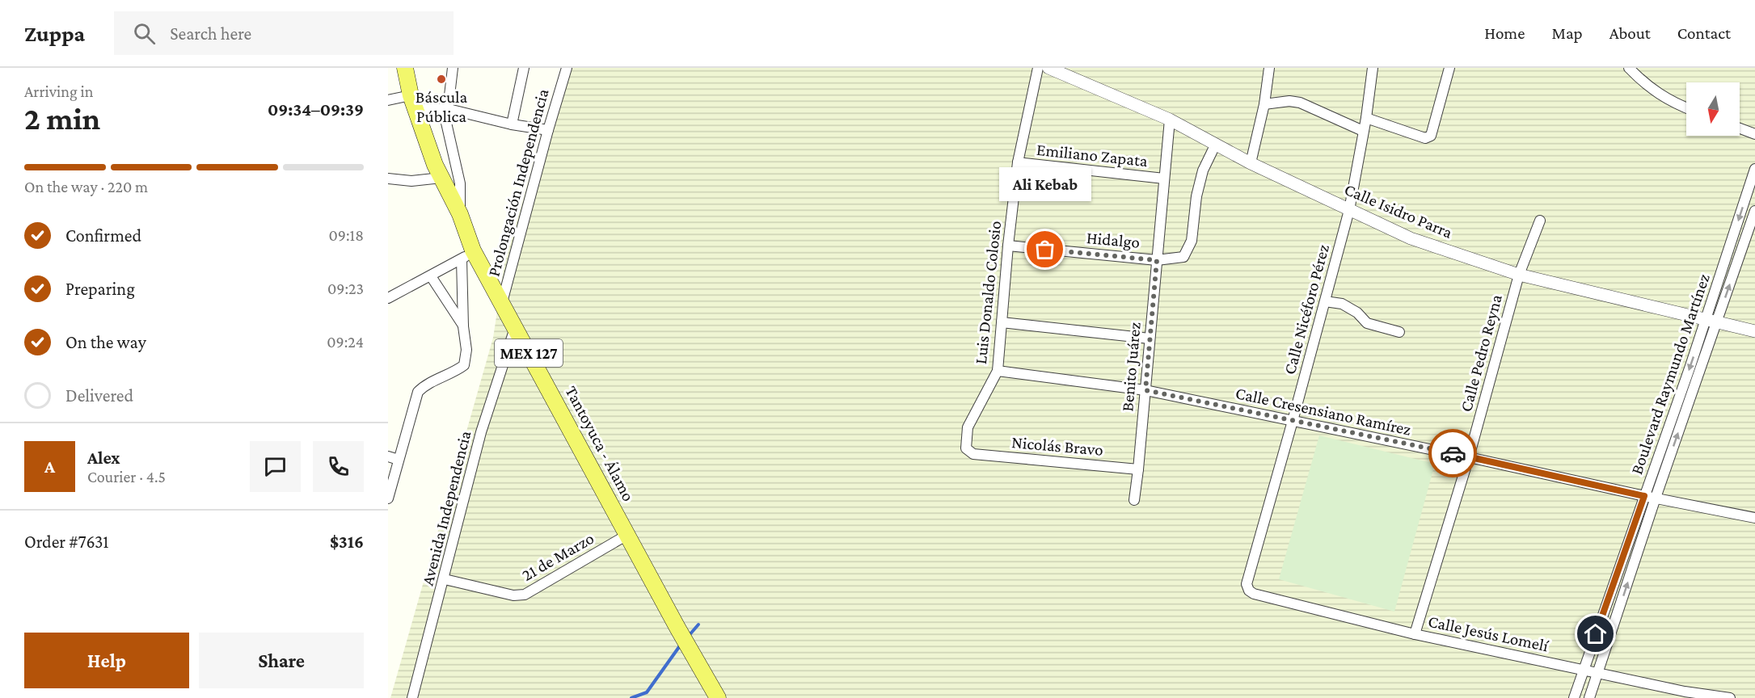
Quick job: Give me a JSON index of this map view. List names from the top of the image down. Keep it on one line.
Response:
{"streets":{"main road":["MEX 127","Tantoyuca - Álamo"],"street":["Emiliano Zapata","Prolongación Independencia","Calle Isidro Parra","Hidalgo","Luis Donaldo Colosio","Calle Nicéforo Pérez","Calle Pedro Reyna","Benito Juárez","Boulevard Raymundo Martínez","Calle Cresensiano Ramírez","Nicolás Bravo","Avenida Independencia","21 de Marzo","Calle Jesús Lomelí"]},"crossings":[["Emiliano Zapata","Luis Donaldo Colosio"],["Emiliano Zapata","Benito Juárez"],["Prolongación Independencia","Tantoyuca - Álamo"],["Calle Isidro Parra","Hidalgo"],["Calle Isidro Parra","Calle Nicéforo Pérez"],["Calle Isidro Parra","Calle Pedro Reyna"],["Calle Isidro Parra","Benito Juárez"],["Calle Isidro Parra","Boulevard Raymundo Martínez"],["Hidalgo","Luis Donaldo Colosio"],["Hidalgo","Benito Juárez"],["Luis Donaldo Colosio","Calle Cresensiano Ramírez"],["Luis Donaldo Colosio","Nicolás Bravo"],["Calle Nicéforo Pérez","Calle Cresensiano Ramírez"],["Calle Nicéforo Pérez","Calle Jesús Lomelí"],["Calle Pedro Reyna","Calle Cresensiano Ramírez"],["Calle Pedro Reyna","Calle Jesús Lomelí"],["Benito Juárez","Calle Cresensiano Ramírez"],["Benito Juárez","Nicolás Bravo"],["Boulevard Raymundo Martínez","Calle Cresensiano Ramírez"],["Boulevard Raymundo Martínez","Calle Jesús Lomelí"],["Tantoyuca - Álamo","Avenida Independencia"],["Tantoyuca - Álamo","21 de Marzo"],["Avenida Independencia","21 de Marzo"]],"places":["Báscula Pública","Ali Kebab"],"north":"bottom","page":{"header":"Zuppa","search":"Search here","nav":["Home","Map","About","Contact"],"heading":["2 min","Arriving in","09:34–09:39"],"panel":["Alex","Courier · 4.5","Order #7631","$316"],"bar":"On the way · 220 m","bubble":"Ali Kebab","list":[["Confirmed","09:18"],["Preparing","09:23"],["On the way","09:24"],"Delivered"],"round":"A","buttons":["Help","Share"]}}
